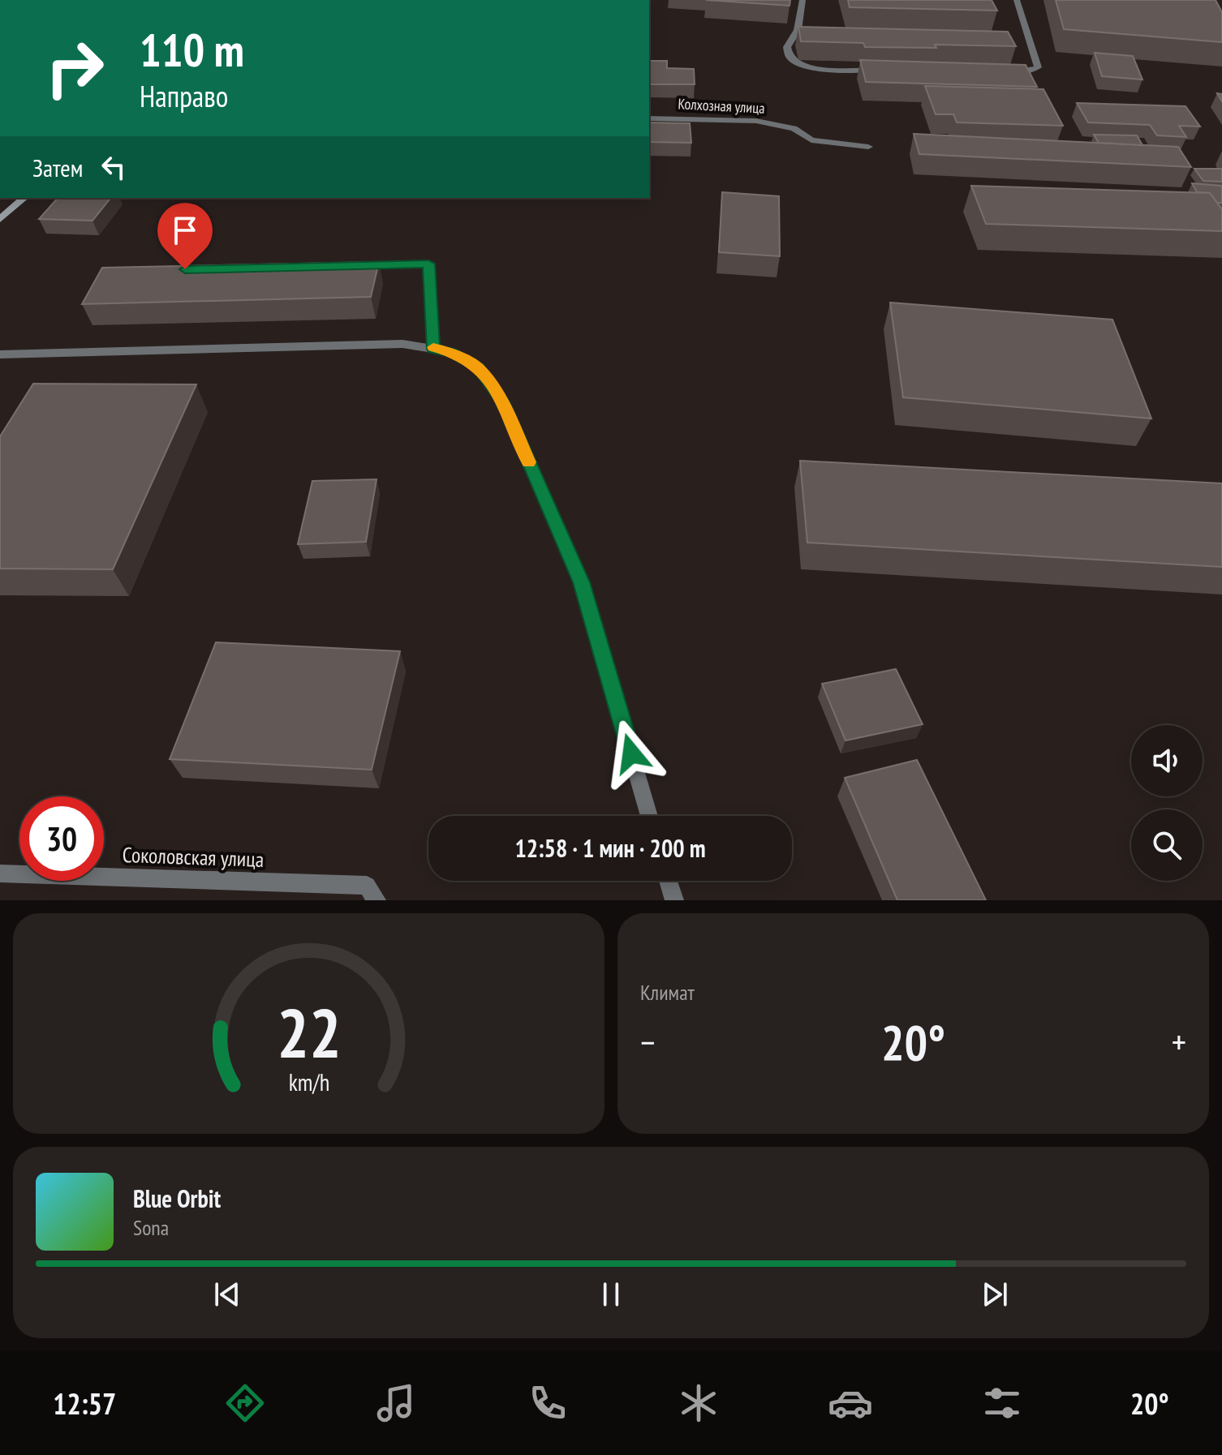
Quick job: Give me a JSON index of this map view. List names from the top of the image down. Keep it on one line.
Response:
{"streets":{"street":["Колхозная улица","Соколовская улица"]},"page":{"turn":["110 m","Направо"],"then":"Затем","limit":"30","trip":"12:58 · 1 мин · 200 m","tile":"Климат","heat":["−","20°","+"],"song":["Blue Orbit","Sona"],"tabs":["12:57","20°"],"gauge":["22","km/h"]}}
